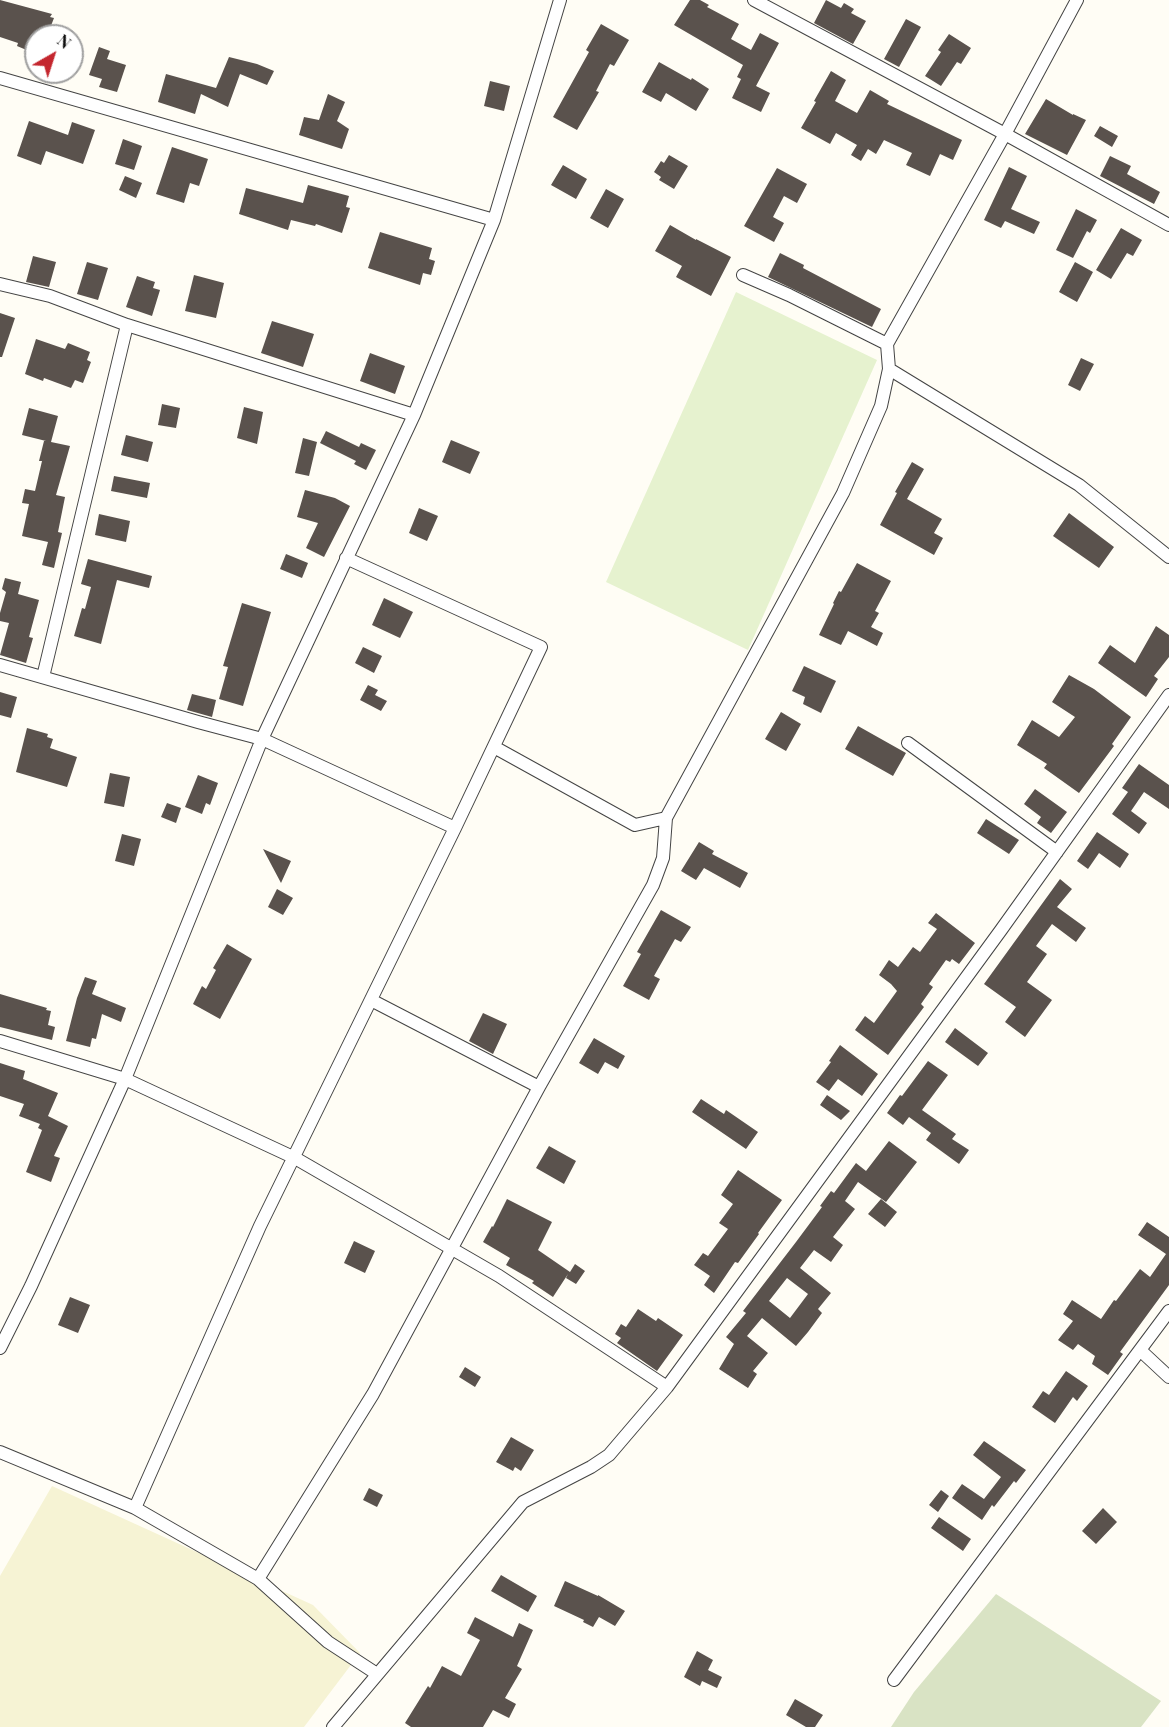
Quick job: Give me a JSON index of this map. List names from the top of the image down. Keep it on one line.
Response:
{"north":"top right"}
